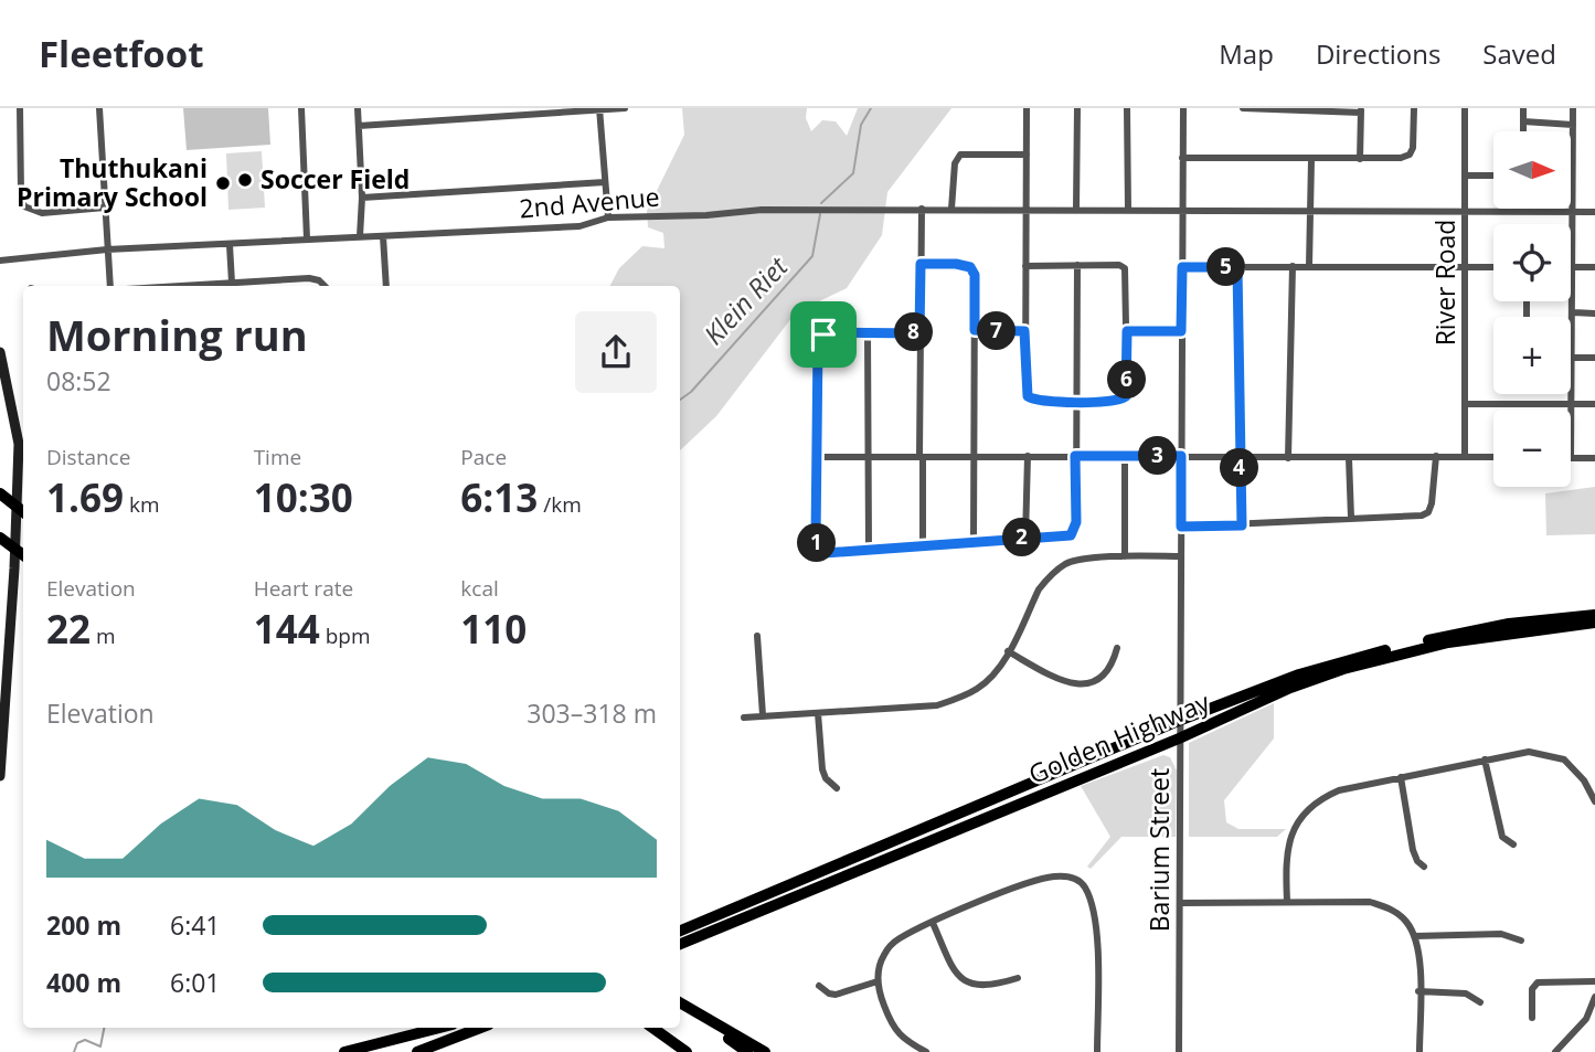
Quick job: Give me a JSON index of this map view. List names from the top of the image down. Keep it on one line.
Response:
{"streets":{"main road":["Golden Highway"],"street":["2nd Avenue","River Road","Barium Street"]},"crossings":[["2nd Avenue","River Road"],["2nd Avenue","Barium Street"],["Golden Highway","Barium Street"]],"water":["Klein Riet"],"places":["Soccer Field","Thuthukani Primary School"],"north":"right","page":{"header":"Fleetfoot","nav":["Map","Directions","Saved"],"map_buttons":["+","−"],"pins":["5","7","8","6","3","4","2","1"],"heading":["Morning run","08:52"],"stats":[["Distance","1.69 km"],["Time","10:30"],["Pace","6:13 /km"],["Elevation","22 m"],["Heart rate","144 bpm"],["kcal","110"]],"chart":["Elevation","303–318 m"],"list":[{"name":"200 m","note":"6:41"},{"name":"400 m","note":"6:01"}]}}
